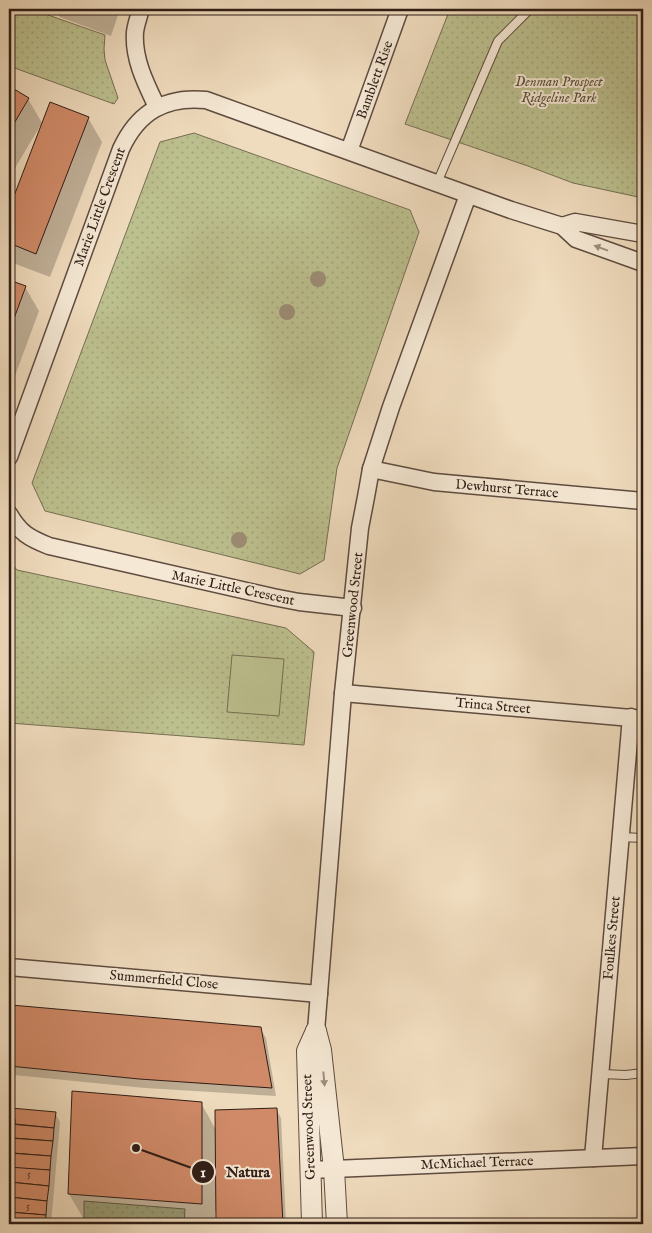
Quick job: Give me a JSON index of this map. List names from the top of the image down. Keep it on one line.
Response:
{"streets":{"street":["Bamblett Rise","Marie Little Crescent","Dewhurst Terrace","Greenwood Street","Trinca Street","Foulkes Street","Summerfield Close","McMichael Terrace"]},"crossings":[["Bamblett Rise","Marie Little Crescent"],["Marie Little Crescent","Greenwood Street"],["Dewhurst Terrace","Greenwood Street"],["Greenwood Street","Trinca Street"],["Greenwood Street","Summerfield Close"],["Greenwood Street","McMichael Terrace"],["Trinca Street","Foulkes Street"],["Foulkes Street","McMichael Terrace"]],"parks":["Denman Prospect Ridgeline Park"],"places":["Natura"],"house_numbers":["5","5"]}
